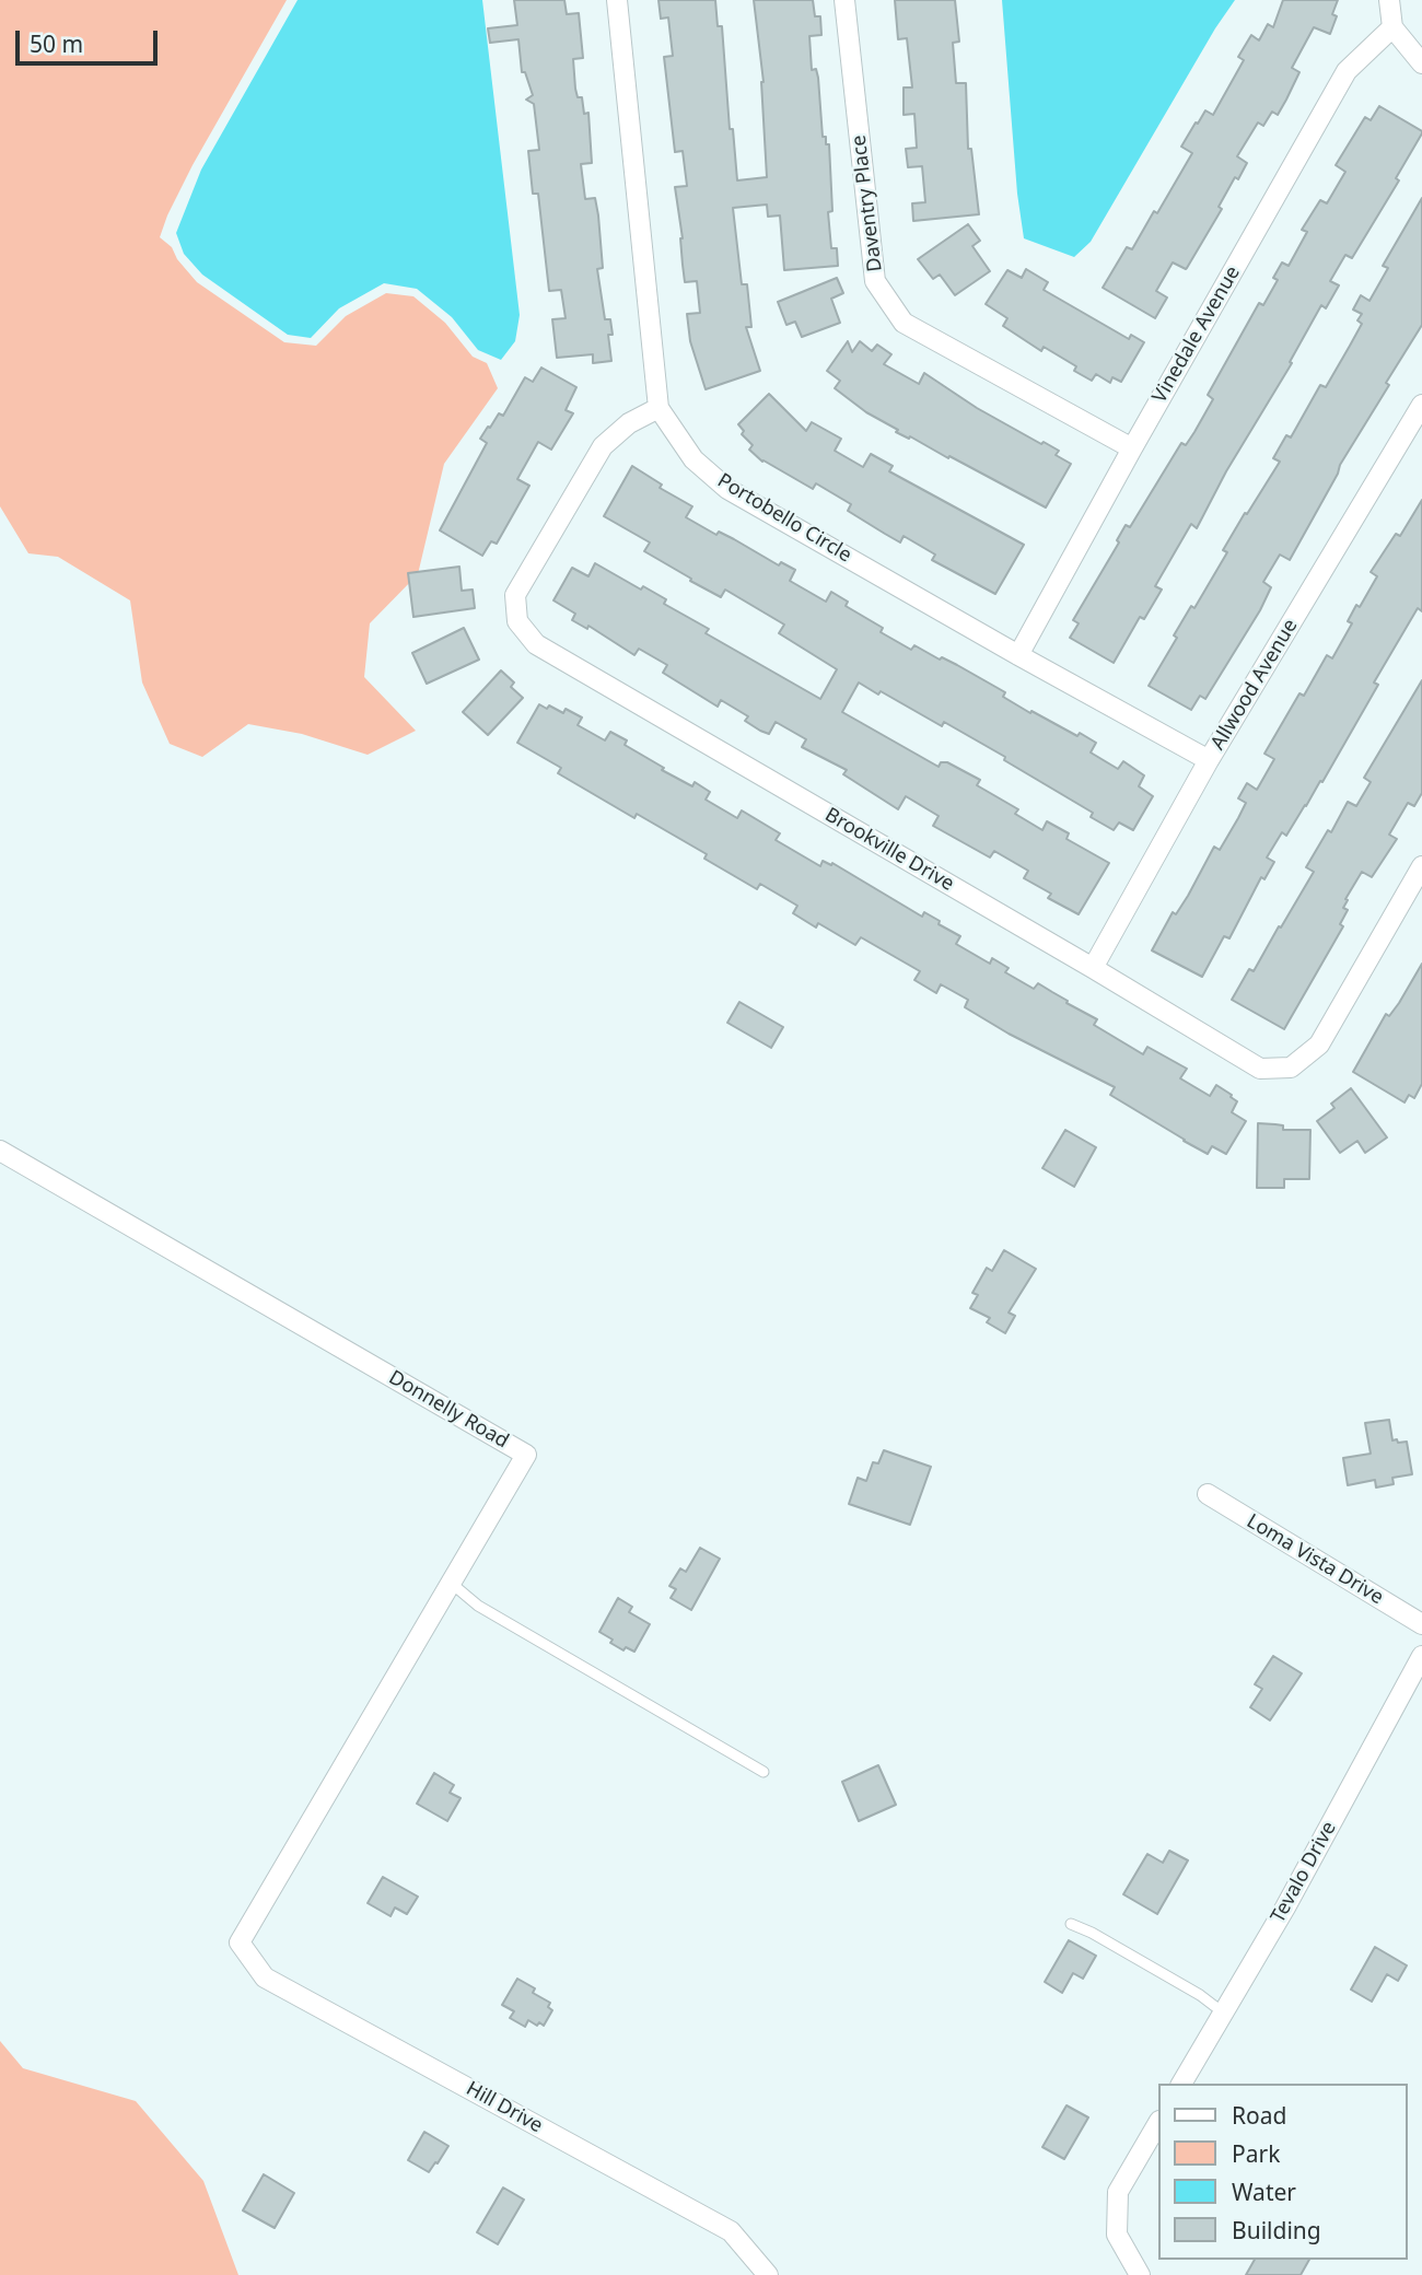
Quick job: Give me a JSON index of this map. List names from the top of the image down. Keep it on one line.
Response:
{"streets":{"street":["Daventry Place","Vinedale Avenue","Portobello Circle","Allwood Avenue","Brookville Drive","Donnelly Road","Loma Vista Drive","Tevalo Drive","Hill Drive"]},"crossings":[["Daventry Place","Vinedale Avenue"],["Vinedale Avenue","Portobello Circle"],["Portobello Circle","Allwood Avenue"],["Portobello Circle","Brookville Drive"],["Allwood Avenue","Brookville Drive"],["Donnelly Road","Hill Drive"]],"legend":["Road","Park","Water","Building"],"scale_bar":"50 m"}
